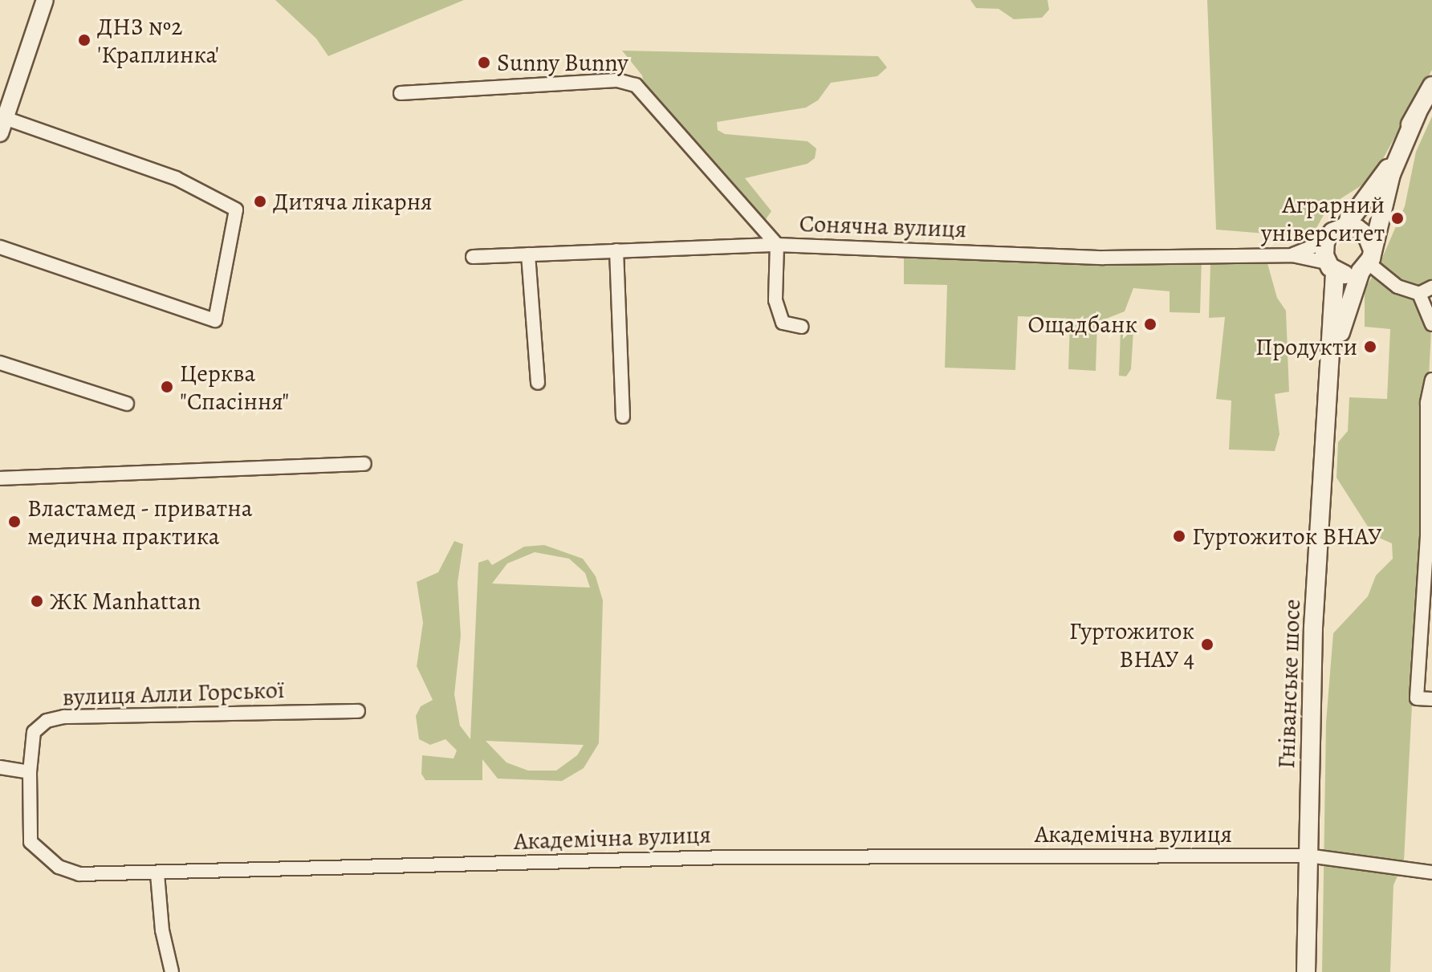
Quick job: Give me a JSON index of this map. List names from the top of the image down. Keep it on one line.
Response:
{"streets":{"main road":["Гніванське шосе"],"street":["Сонячна вулиця","вулиця Алли Горської","Академічна вулиця"]},"crossings":[["Гніванське шосе","Академічна вулиця"],["вулиця Алли Горської","Академічна вулиця"]],"places":["ДНЗ №2 'Краплинка'","Sunny Bunny","Дитяча лікарня","Аграрний університет","Ощадбанк","Продукти","Церква \"Спасіння\"","Властамед - приватна медична практика","Гуртожиток ВНАУ","ЖК Manhattan","Гуртожиток ВНАУ 4"]}
